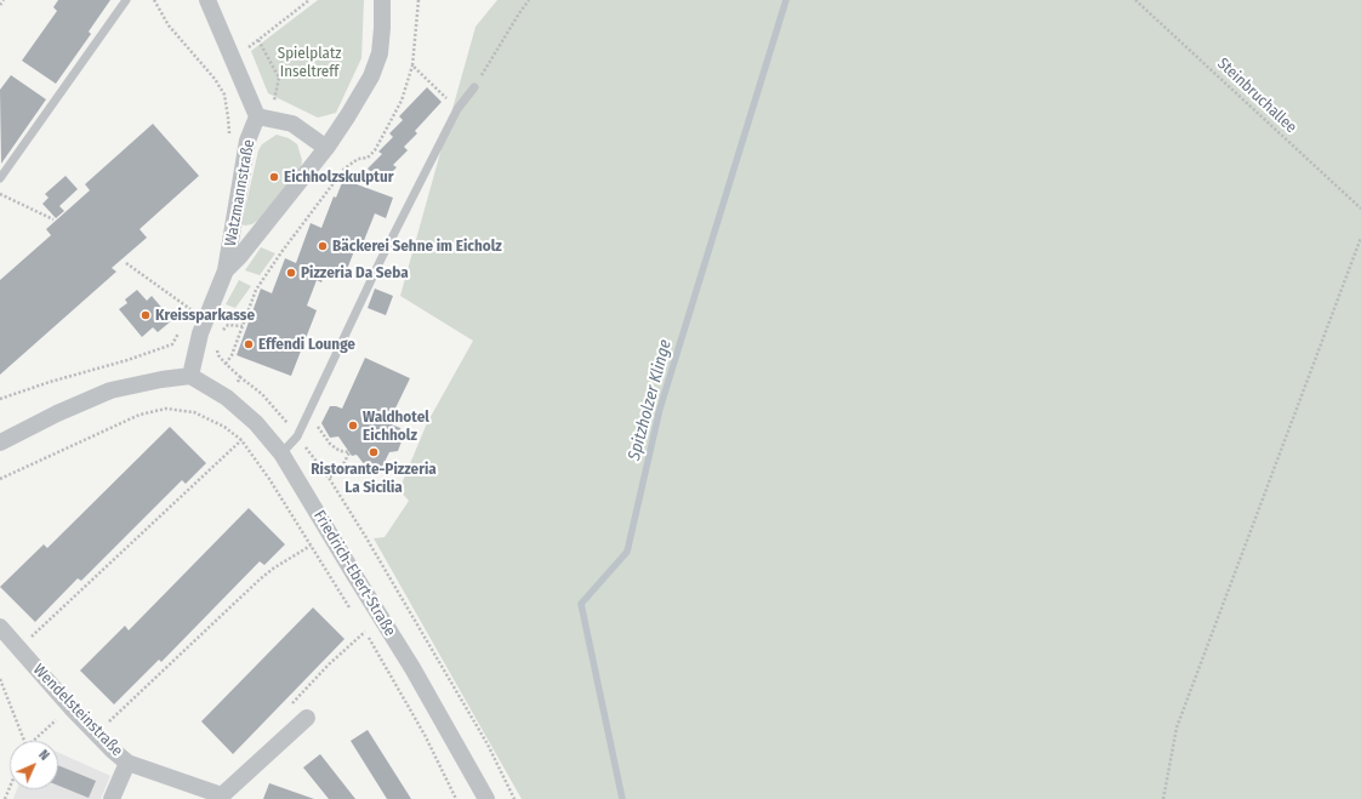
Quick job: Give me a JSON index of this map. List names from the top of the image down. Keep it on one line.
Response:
{"streets":{"street":["Watzmannstraße","Friedrich-Ebert-Straße","Wendelsteinstraße"],"path":["Steinbruchallee"]},"crossings":[["Watzmannstraße","Friedrich-Ebert-Straße"]],"water":["Spitzholzer Klinge"],"parks":["Spielplatz Inseltreff"],"places":["Eichholzskulptur","Bäckerei Sehne im Eicholz","Pizzeria Da Seba","Kreissparkasse","Effendi Lounge","Waldhotel Eichholz","Ristorante-Pizzeria La Sicilia"],"north":"top right"}
